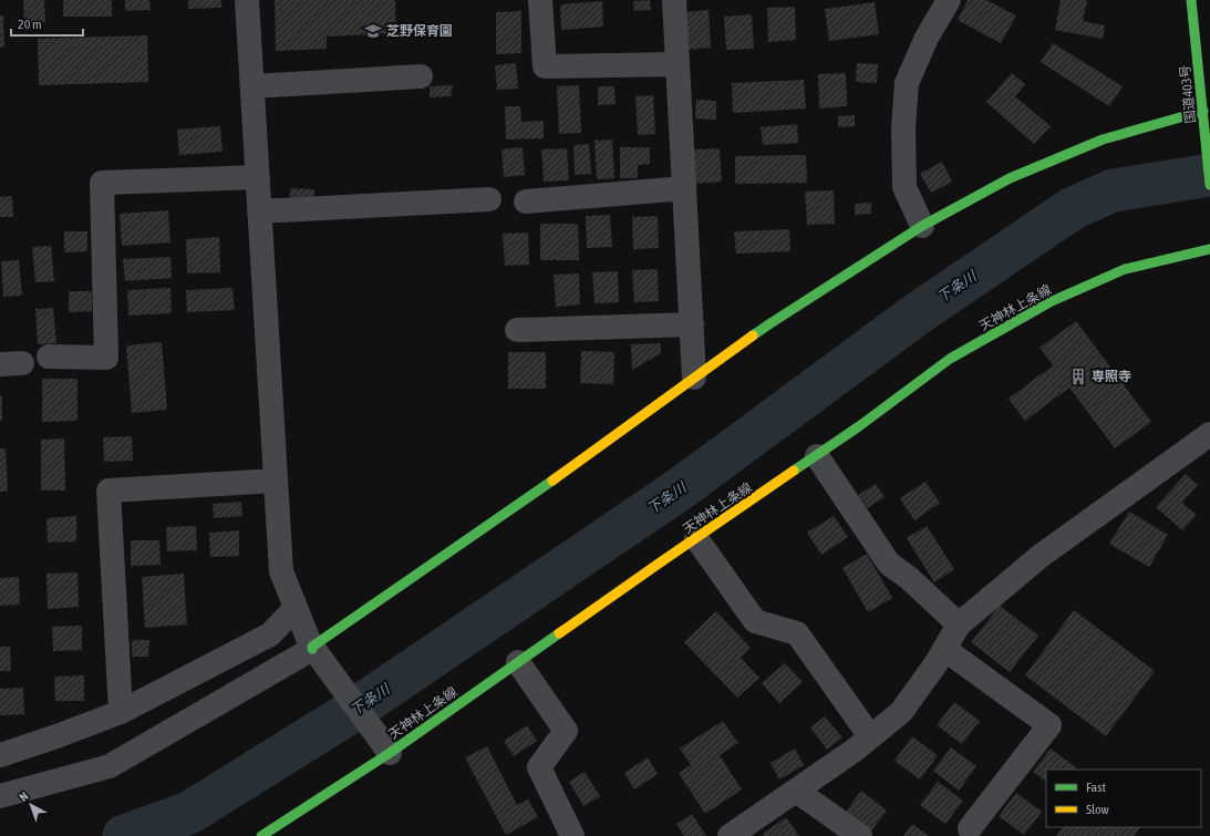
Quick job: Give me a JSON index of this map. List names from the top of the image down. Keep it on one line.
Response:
{"streets":{"main road":["国道403号","天神林上条線"]},"water":["下条川"],"places":{"school or university":["芝野保育園"],"building":["専照寺"]},"legend":["Fast","Slow"],"scale_bar":"20 m","north":"top left"}
